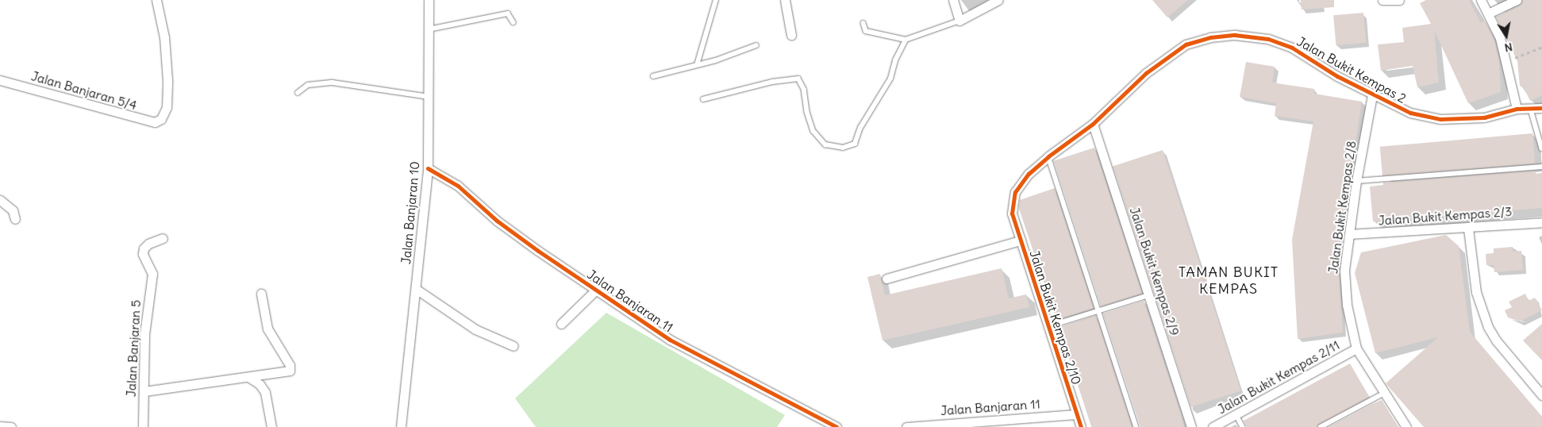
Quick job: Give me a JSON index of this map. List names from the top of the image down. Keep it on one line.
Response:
{"streets":{"street":["Jalan Bukit Kempas 2","Jalan Banjaran 5/4","Jalan Bukit Kempas 2/8","Jalan Banjaran 10","Jalan Bukit Kempas 2/3","Jalan Bukit Kempas 2/9","Jalan Banjaran 11","Jalan Bukit Kempas 2/10","Jalan Banjaran 5","Jalan Bukit Kempas 2/11"]},"crossings":[["Jalan Bukit Kempas 2","Jalan Bukit Kempas 2/8"],["Jalan Bukit Kempas 2","Jalan Bukit Kempas 2/9"],["Jalan Bukit Kempas 2","Jalan Bukit Kempas 2/10"],["Jalan Bukit Kempas 2/8","Jalan Bukit Kempas 2/3"],["Jalan Bukit Kempas 2/8","Jalan Bukit Kempas 2/11"],["Jalan Banjaran 10","Jalan Banjaran 11"],["Jalan Banjaran 11","Jalan Bukit Kempas 2/10"]],"districts":["TAMAN BUKIT KEMPAS"],"north":"bottom"}
